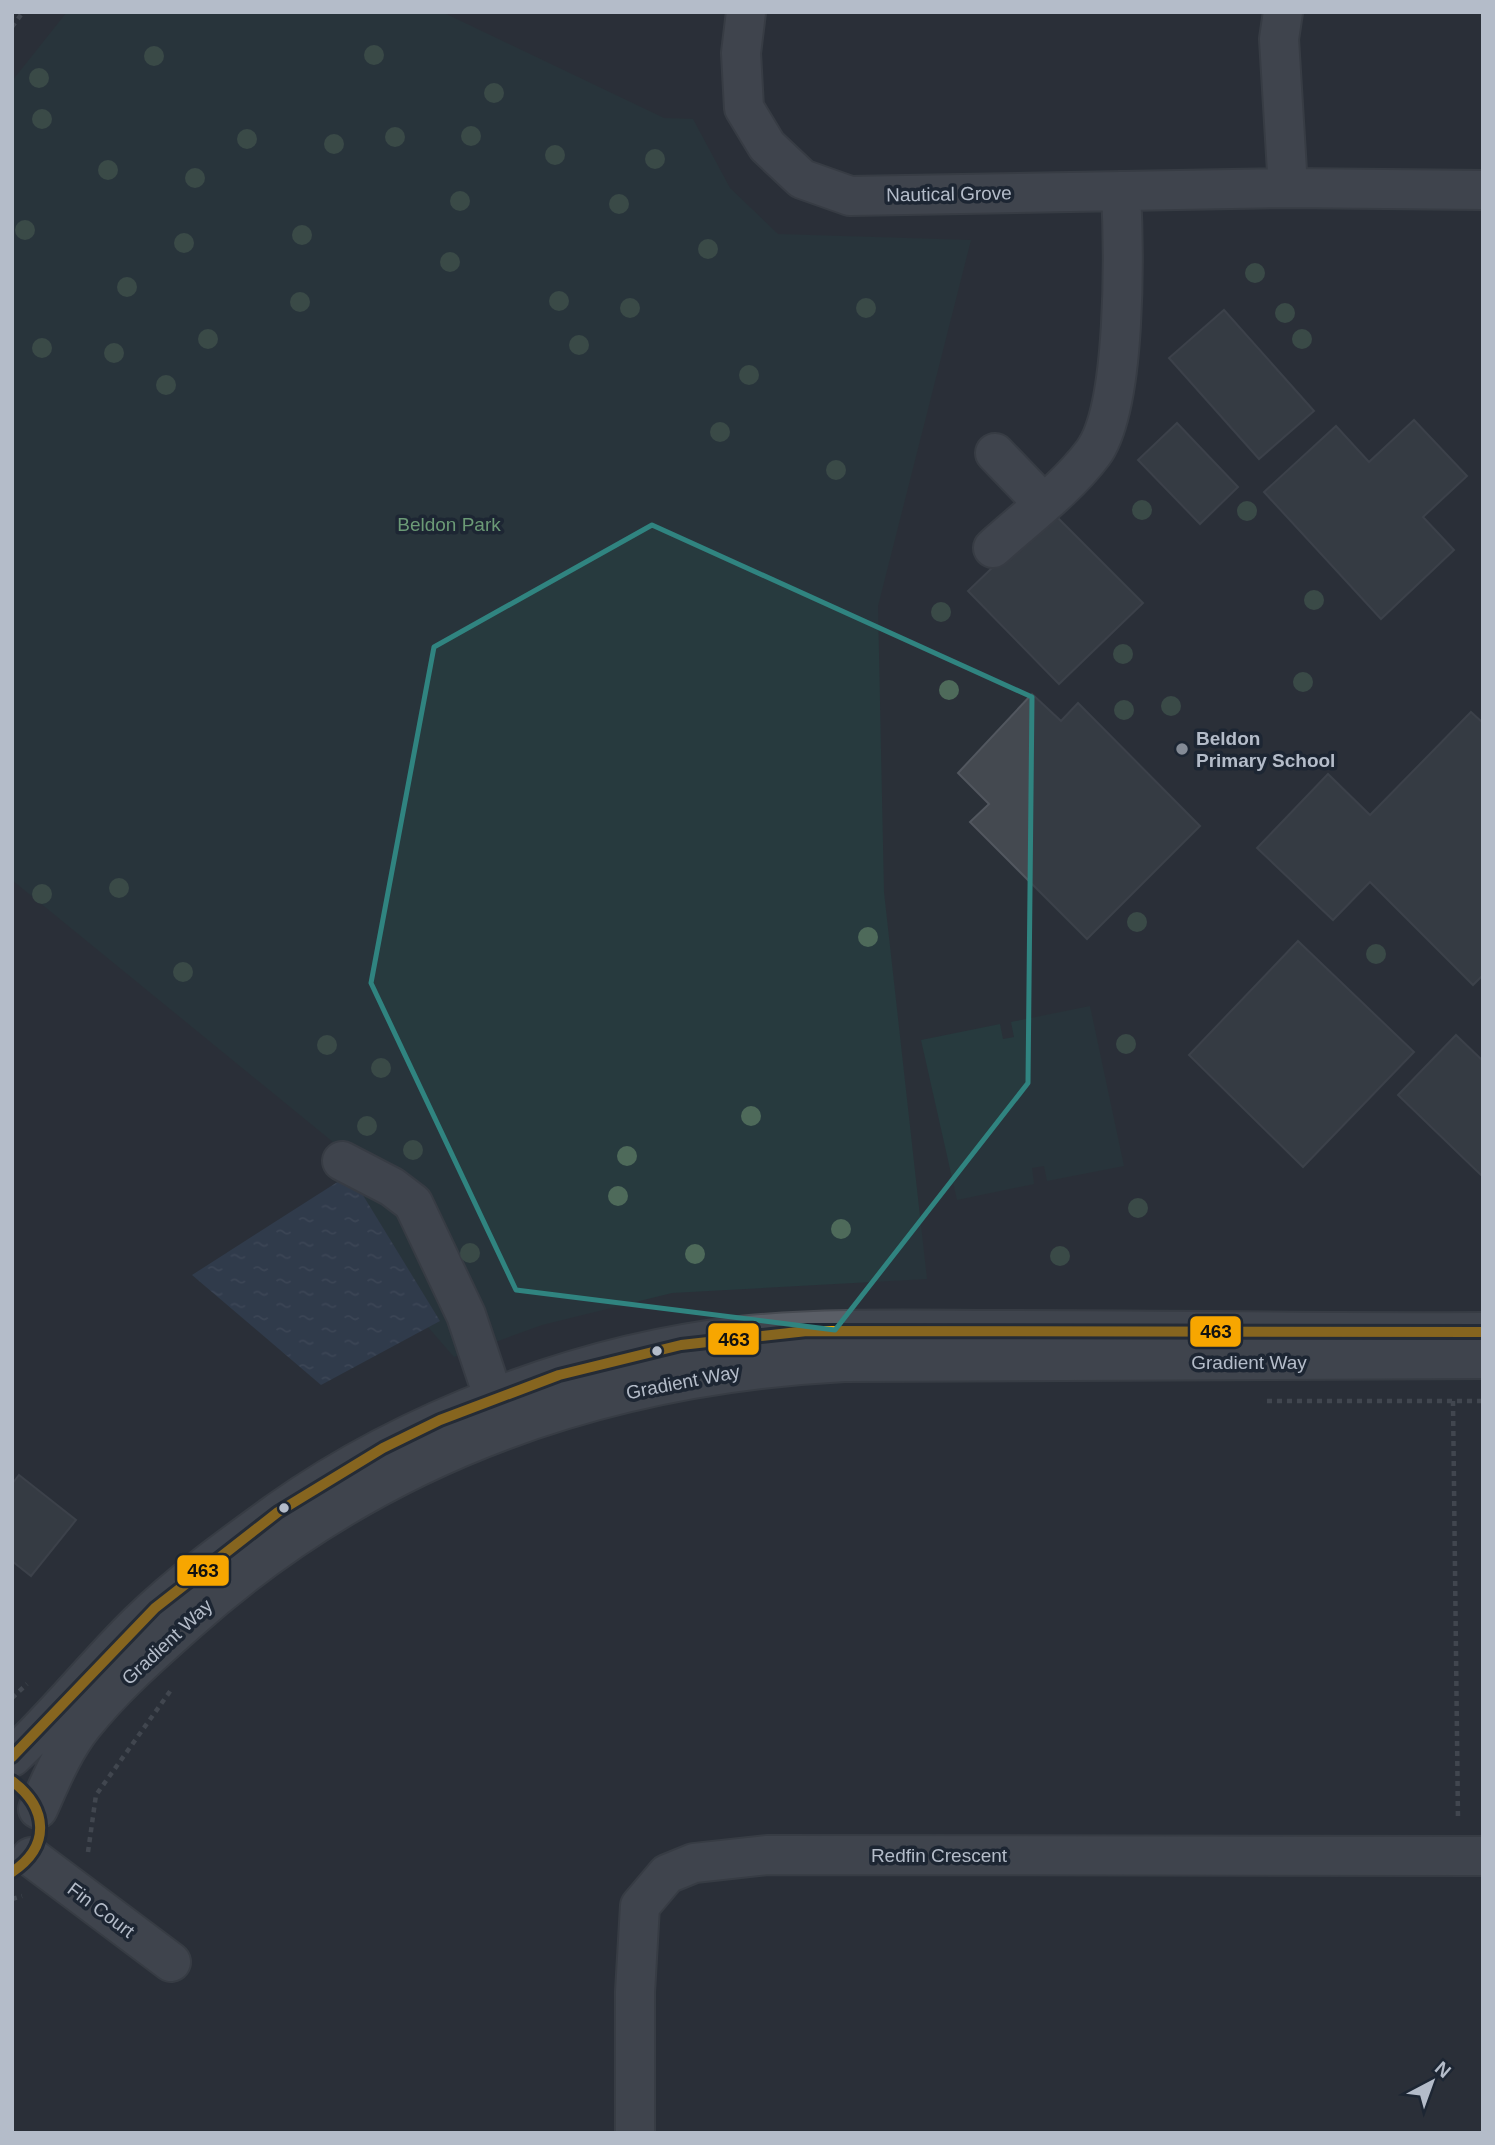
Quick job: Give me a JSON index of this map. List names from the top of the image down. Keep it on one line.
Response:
{"streets":{"street":["Nautical Grove","Gradient Way","Redfin Crescent","Fin Court"]},"parks":["Beldon Park"],"places":["Beldon Primary School"],"lines":["transit line 463"],"north":"top right"}
